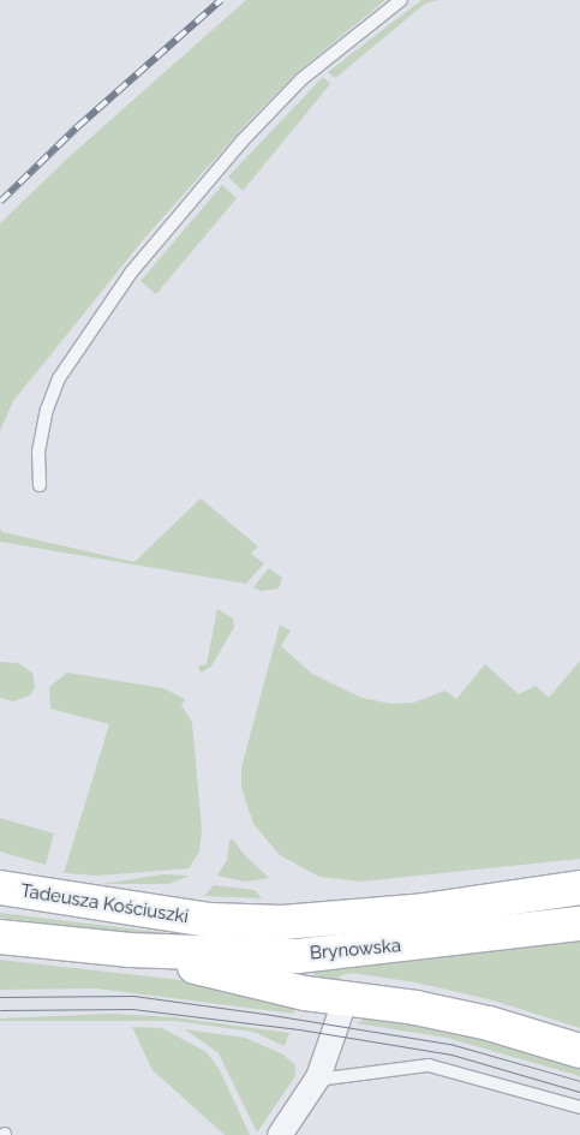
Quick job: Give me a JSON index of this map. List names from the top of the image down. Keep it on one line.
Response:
{"streets":{"main road":["Tadeusza Kościuszki","Brynowska"]},"crossings":[["Tadeusza Kościuszki","Brynowska"]]}
